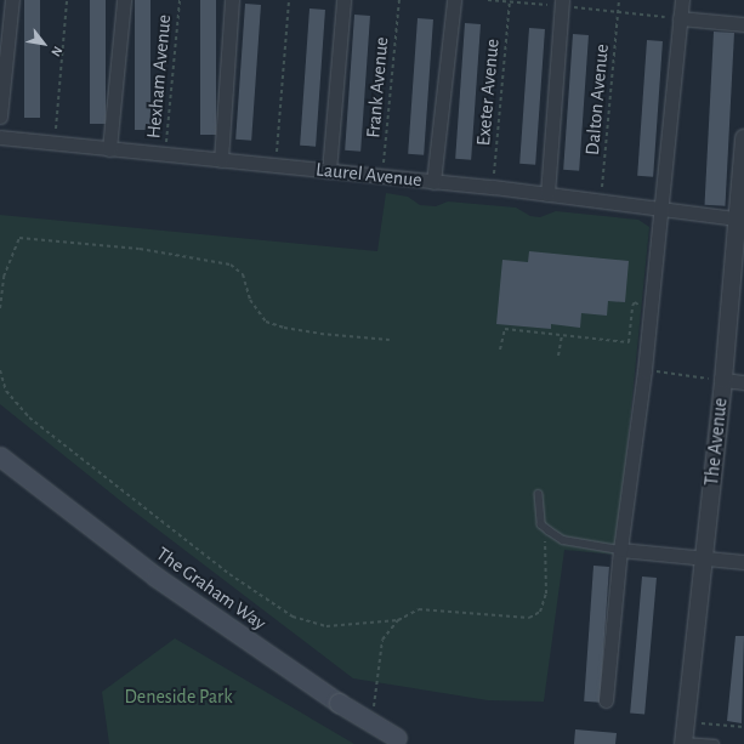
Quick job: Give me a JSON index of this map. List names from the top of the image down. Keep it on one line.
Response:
{"streets":{"main road":["The Graham Way"],"street":["Laurel Avenue","The Avenue"],"path":["Hexham Avenue","Frank Avenue","Exeter Avenue","Dalton Avenue"]},"crossings":[["Hexham Avenue","Laurel Avenue"],["Frank Avenue","Laurel Avenue"],["Exeter Avenue","Laurel Avenue"],["Dalton Avenue","Laurel Avenue"],["Laurel Avenue","The Avenue"]],"parks":["Deneside Park"],"north":"bottom right"}
